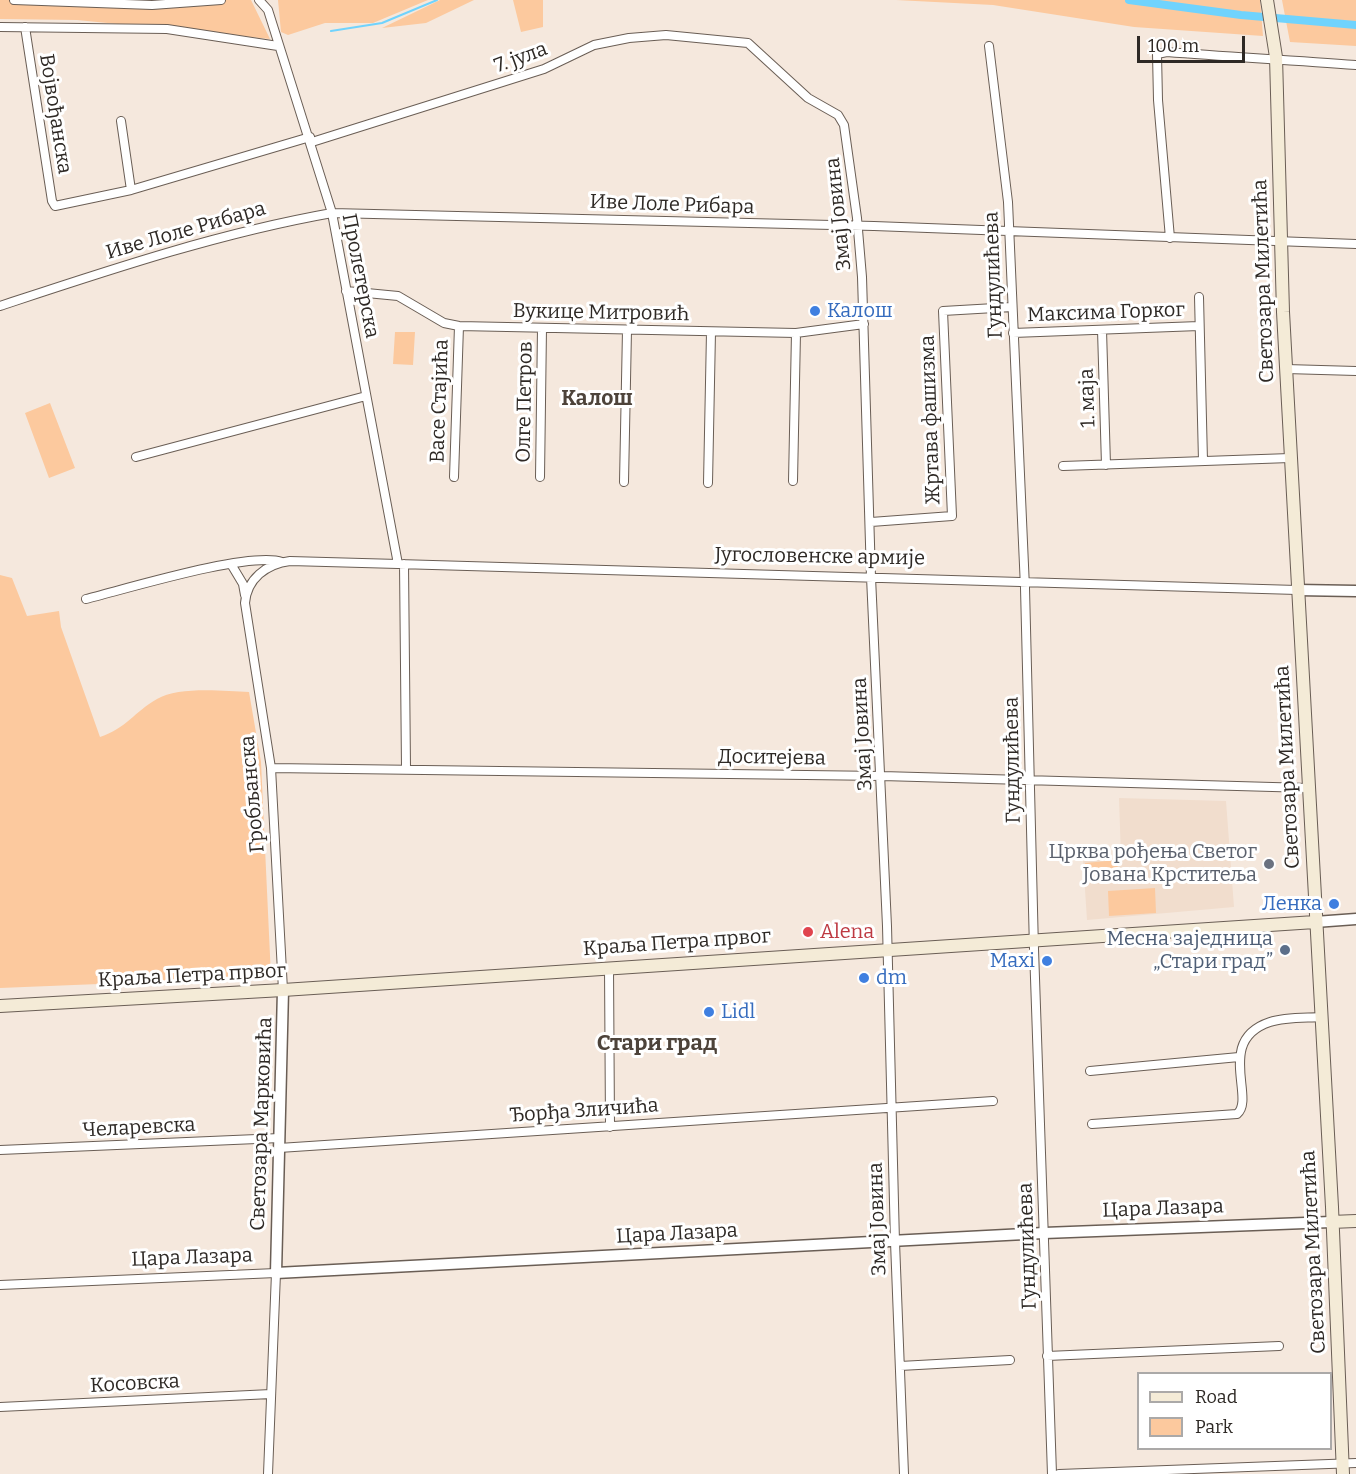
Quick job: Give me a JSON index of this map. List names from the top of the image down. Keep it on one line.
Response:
{"streets":{"main road":["Светозара Милетића","Краља Петра првог","Цара Лазара"],"street":["7. јула","Војвођанска","Иве Лоле Рибара","Змај Јовина","Гундулићева","Пролетерска","Вукице Митровић","Максима Горког","1. маја","Васе Стајића","Олге Петров","Жртава фашизма","Југословенске армије","Доситејева","Гробљанска","Ђорђа Зличића","Светозара Марковића","Челаревска","Косовска"]},"crossings":[["7. јула","Војвођанска"],["7. јула","Змај Јовина"],["7. јула","Пролетерска"],["Иве Лоле Рибара","Змај Јовина"],["Иве Лоле Рибара","Гундулићева"],["Иве Лоле Рибара","Пролетерска"],["Иве Лоле Рибара","Светозара Милетића"],["Змај Јовина","Вукице Митровић"],["Змај Јовина","Жртава фашизма"],["Змај Јовина","Југословенске армије"],["Змај Јовина","Доситејева"],["Змај Јовина","Краља Петра првог"],["Змај Јовина","Ђорђа Зличића"],["Змај Јовина","Цара Лазара"],["Гундулићева","Максима Горког"],["Гундулићева","Жртава фашизма"],["Гундулићева","Југословенске армије"],["Гундулићева","Доситејева"],["Гундулићева","Краља Петра првог"],["Гундулићева","Цара Лазара"],["Пролетерска","Вукице Митровић"],["Пролетерска","Југословенске армије"],["Пролетерска","Доситејева"],["Светозара Милетића","Југословенске армије"],["Светозара Милетића","Доситејева"],["Светозара Милетића","Краља Петра првог"],["Светозара Милетића","Цара Лазара"],["Вукице Митровић","Васе Стајића"],["Вукице Митровић","Олге Петров"],["Максима Горког","1. маја"],["Југословенске армије","Гробљанска"],["Доситејева","Гробљанска"],["Гробљанска","Краља Петра првог"],["Гробљанска","Светозара Марковића"],["Краља Петра првог","Светозара Марковића"],["Ђорђа Зличића","Светозара Марковића"],["Ђорђа Зличића","Челаревска"],["Светозара Марковића","Челаревска"],["Светозара Марковића","Цара Лазара"],["Светозара Марковића","Косовска"]],"districts":["Калош","Стари град"],"places":["Калош","Црква рођења Светог Јована Крститеља","Ленка","Alena","Месна заједница „Стари град”","Maxi","dm","Lidl"],"legend":["Road","Park"],"scale_bar":"100 m"}
